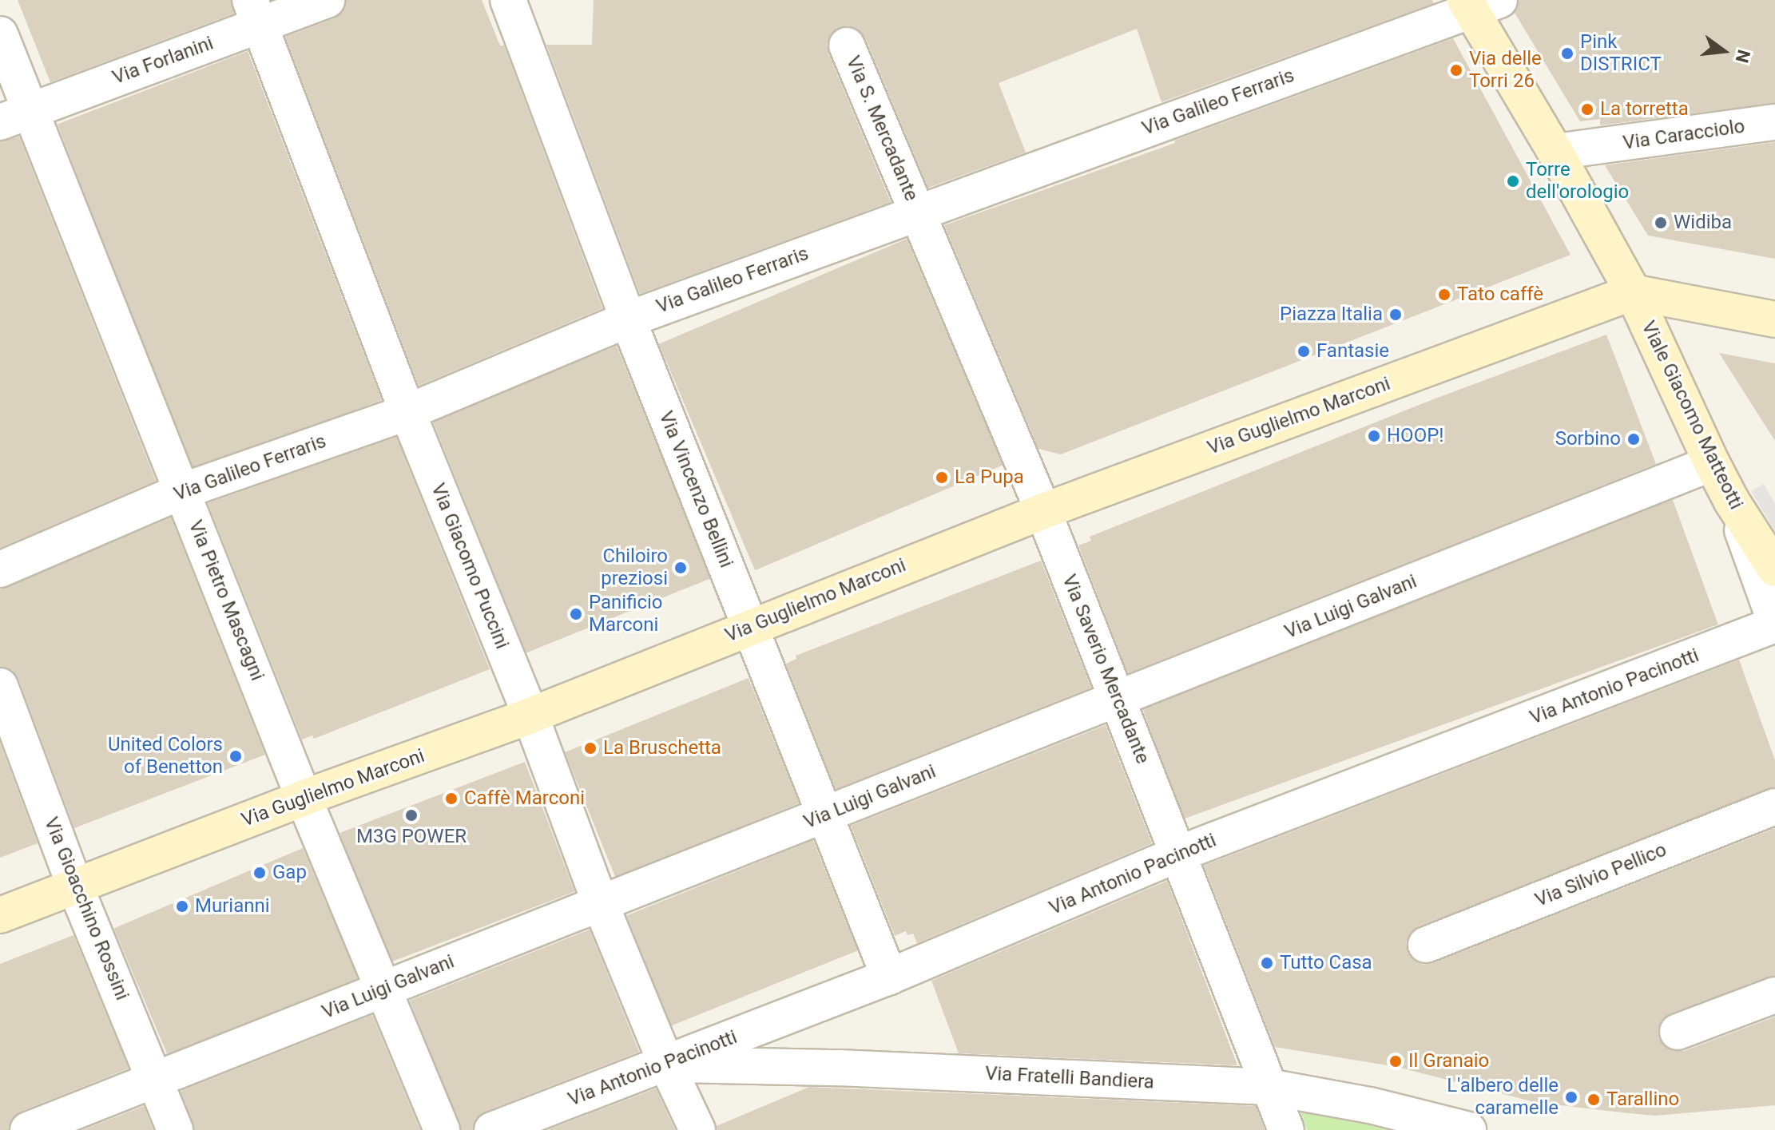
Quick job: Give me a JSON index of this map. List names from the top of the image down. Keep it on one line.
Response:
{"streets":{"street":["Via Forlanini","Via Galileo Ferraris","Via S. Mercadante","Via Caracciolo","Viale Giacomo Matteotti","Via Guglielmo Marconi","Via Vincenzo Bellini","Via Giacomo Puccini","Via Pietro Mascagni","Via Luigi Galvani","Via Saverio Mercadante","Via Antonio Pacinotti","Via Silvio Pellico","Via Gioacchino Rossini","Via Fratelli Bandiera"]},"crossings":[["Via Forlanini","Via Giacomo Puccini"],["Via Forlanini","Via Pietro Mascagni"],["Via Galileo Ferraris","Via S. Mercadante"],["Via Galileo Ferraris","Viale Giacomo Matteotti"],["Via Galileo Ferraris","Via Vincenzo Bellini"],["Via Galileo Ferraris","Via Giacomo Puccini"],["Via Galileo Ferraris","Via Pietro Mascagni"],["Via Galileo Ferraris","Via Saverio Mercadante"],["Via S. Mercadante","Via Saverio Mercadante"],["Via Caracciolo","Viale Giacomo Matteotti"],["Viale Giacomo Matteotti","Via Guglielmo Marconi"],["Viale Giacomo Matteotti","Via Luigi Galvani"],["Via Guglielmo Marconi","Via Vincenzo Bellini"],["Via Guglielmo Marconi","Via Giacomo Puccini"],["Via Guglielmo Marconi","Via Pietro Mascagni"],["Via Guglielmo Marconi","Via Saverio Mercadante"],["Via Guglielmo Marconi","Via Gioacchino Rossini"],["Via Vincenzo Bellini","Via Luigi Galvani"],["Via Vincenzo Bellini","Via Antonio Pacinotti"],["Via Giacomo Puccini","Via Luigi Galvani"],["Via Giacomo Puccini","Via Antonio Pacinotti"],["Via Giacomo Puccini","Via Fratelli Bandiera"],["Via Pietro Mascagni","Via Luigi Galvani"],["Via Luigi Galvani","Via Saverio Mercadante"],["Via Luigi Galvani","Via Gioacchino Rossini"],["Via Saverio Mercadante","Via Antonio Pacinotti"],["Via Saverio Mercadante","Via Fratelli Bandiera"],["Via Antonio Pacinotti","Via Fratelli Bandiera"]],"places":["Pink DISTRICT","Via delle Torri 26","La torretta","Torre dell'orologio","Widiba","Tato caffè","Piazza Italia","Fantasie","HOOP!","Sorbino","La Pupa","Chiloiro preziosi","Panificio Marconi","La Bruschetta","United Colors of Benetton","Caffè Marconi","M3G POWER","Gap","Murianni","Tutto Casa","Il Granaio","L'albero delle caramelle","Tarallino"],"north":"right"}
